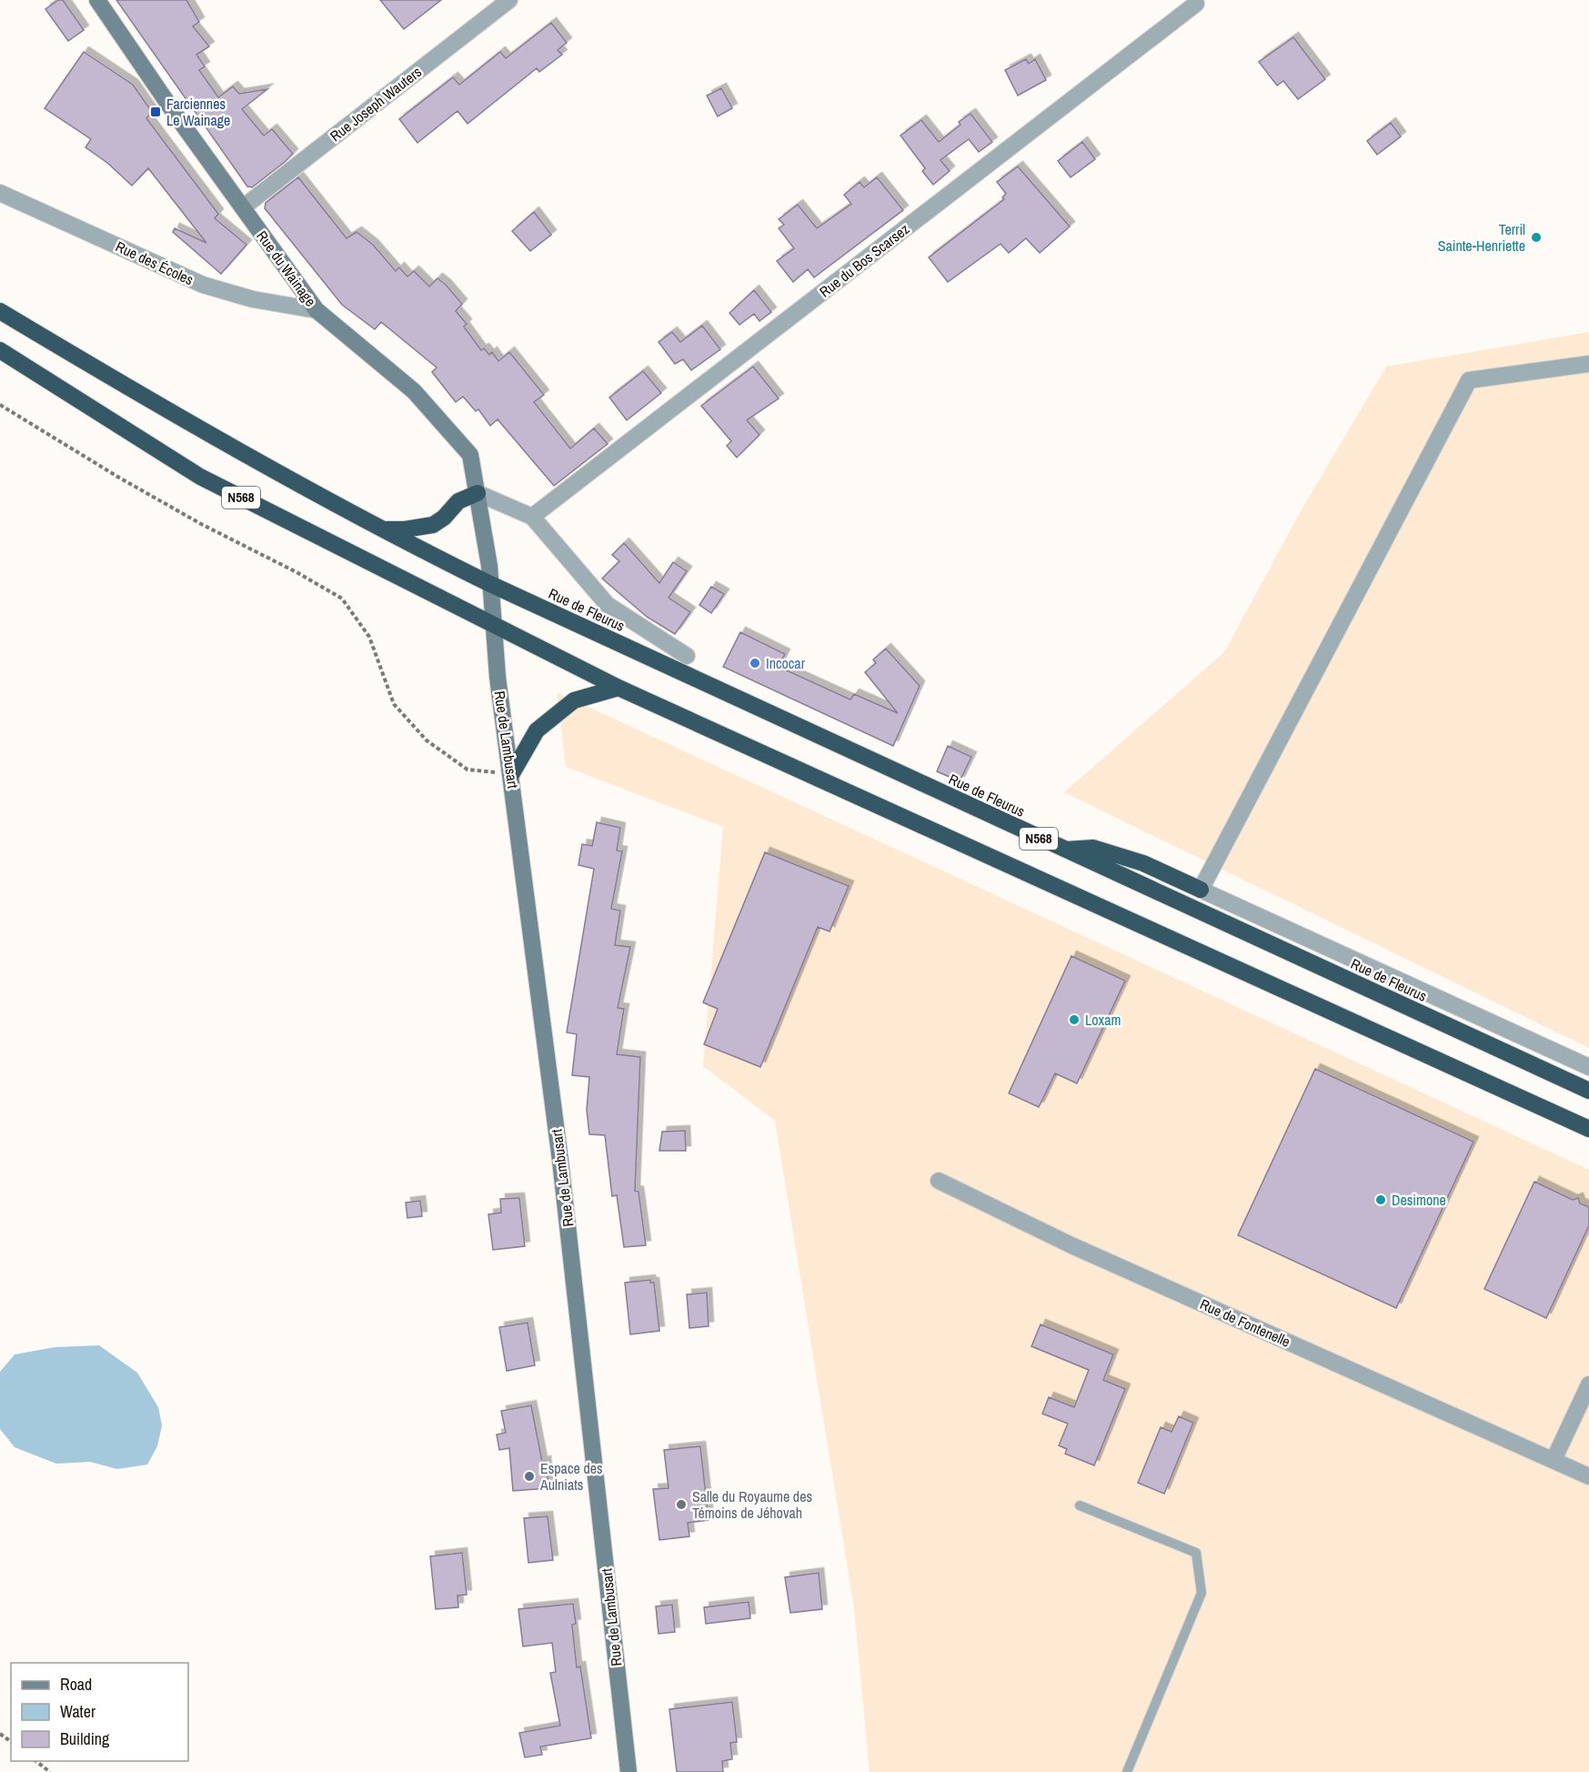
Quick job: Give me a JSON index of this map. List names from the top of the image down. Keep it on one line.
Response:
{"streets":{"highway":["N568","Rue de Fleurus"],"main road":["Rue du Wainage","Rue de Lambusart"],"street":["Rue Joseph Wauters","Rue du Bos Scarsez","Rue des Écoles","Rue de Fontenelle"]},"crossings":[["Rue Joseph Wauters","Rue du Wainage"],["Rue du Bos Scarsez","Rue de Fleurus"],["Rue des Écoles","Rue du Wainage"],["Rue du Wainage","N568"],["Rue du Wainage","Rue de Fleurus"],["Rue du Wainage","Rue de Lambusart"],["N568","Rue de Fleurus"],["N568","Rue de Lambusart"],["Rue de Fleurus","Rue de Lambusart"]],"places":{"transit":["Farciennes Le Wainage"],"other":["Terril Sainte-Henriette","Incocar","Loxam","Desimone","Espace des Aulniats","Salle du Royaume des Témoins de Jéhovah"]},"legend":["Road","Water","Building"]}
